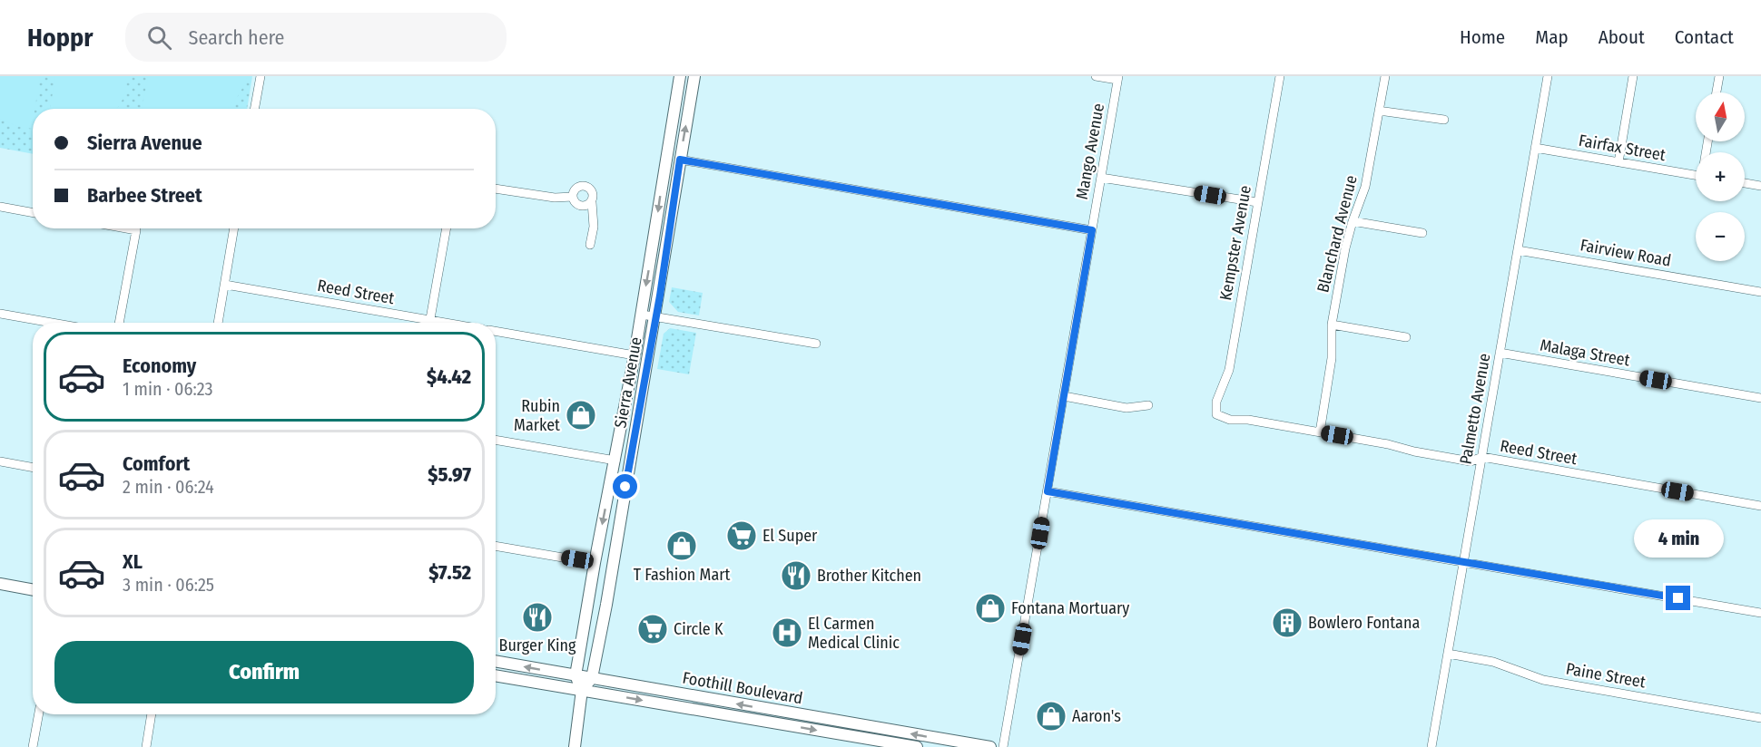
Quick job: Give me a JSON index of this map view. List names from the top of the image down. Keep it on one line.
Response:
{"streets":{"main road":["Sierra Avenue","Foothill Boulevard"],"street":["Fairfax Street","Mango Avenue","Blanchard Avenue","Kempster Avenue","Fairview Road","Reed Street","Malaga Street","Palmetto Avenue","Paine Street"]},"crossings":[["Fairfax Street","Palmetto Avenue"],["Blanchard Avenue","Reed Street"],["Kempster Avenue","Reed Street"],["Fairview Road","Palmetto Avenue"],["Reed Street","Palmetto Avenue"],["Malaga Street","Palmetto Avenue"],["Sierra Avenue","Foothill Boulevard"],["Palmetto Avenue","Paine Street"]],"places":{"shop":["Rubin Market","T Fashion Mart","Fontana Mortuary","Aaron's"],"supermarket":["El Super","Circle K"],"restaurant":["Brother Kitchen","Burger King"],"building":["Bowlero Fontana"],"hospital":["El Carmen Medical Clinic"]},"north":"top","page":{"header":"Hoppr","search":"Search here","nav":["Home","Map","About","Contact"],"map_buttons":["+","−"],"banner":["Sierra Avenue","Barbee Street"],"list":[{"name":"Economy","note":"1 min · 06:23","value":"$4.42"},{"name":"Comfort","note":"2 min · 06:24","value":"$5.97"},{"name":"XL","note":"3 min · 06:25","value":"$7.52"}],"bubble":"4 min","buttons":"Confirm"}}
